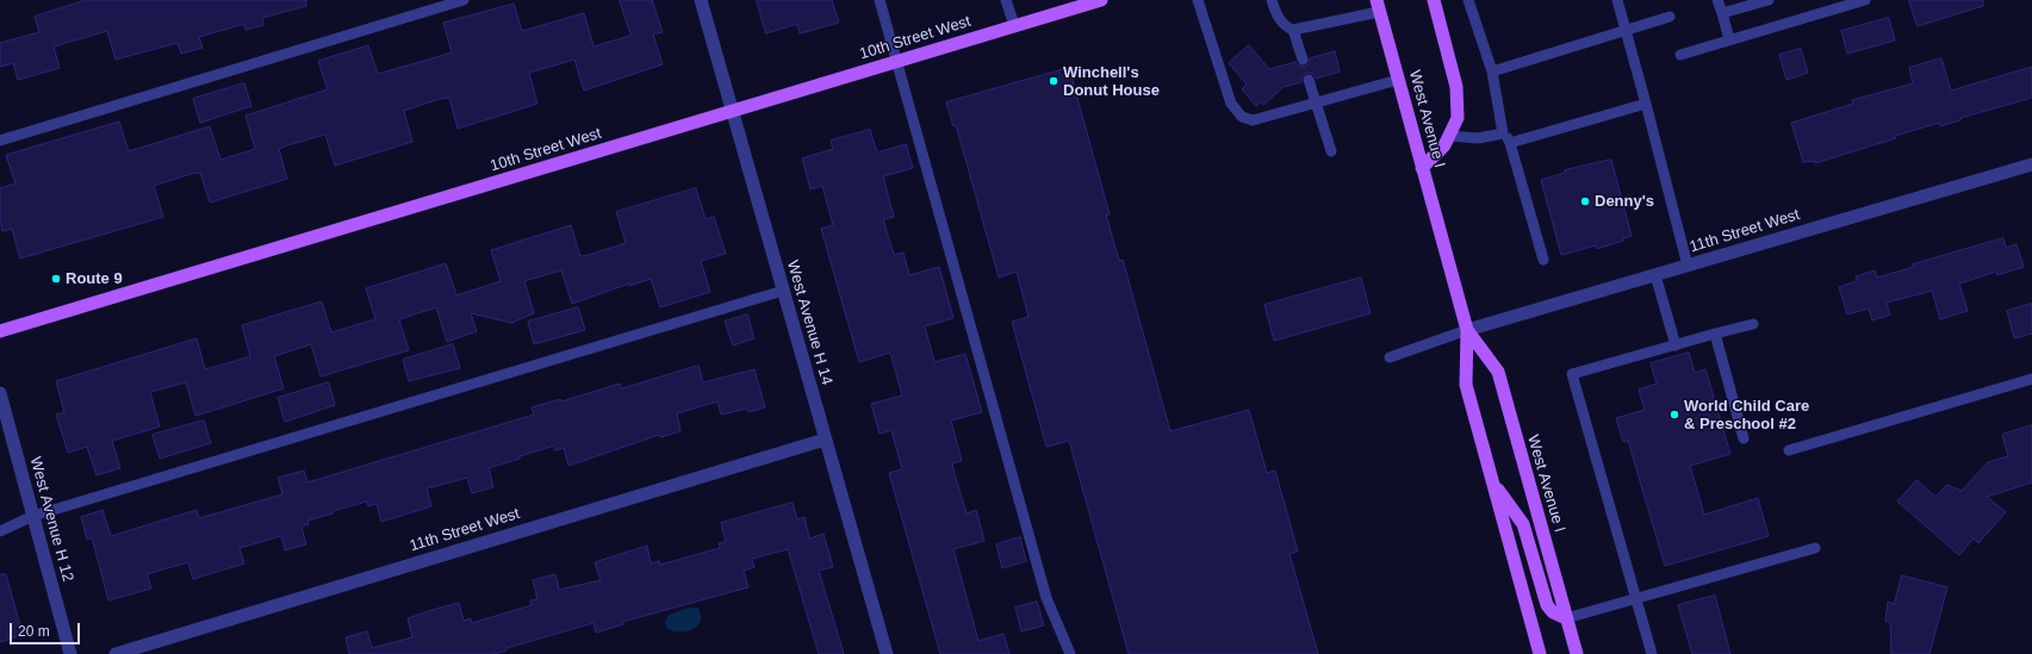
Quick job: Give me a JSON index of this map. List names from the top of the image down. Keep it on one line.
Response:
{"streets":{"main road":["10th Street West","West Avenue I"],"street":["11th Street West","West Avenue H 14","West Avenue H 12"]},"crossings":[["10th Street West","West Avenue H 14"],["West Avenue I","11th Street West"],["11th Street West","West Avenue H 14"]],"places":["Winchell's Donut House","Denny's","Route 9","World Child Care & Preschool #2"],"scale_bar":"20 m"}
